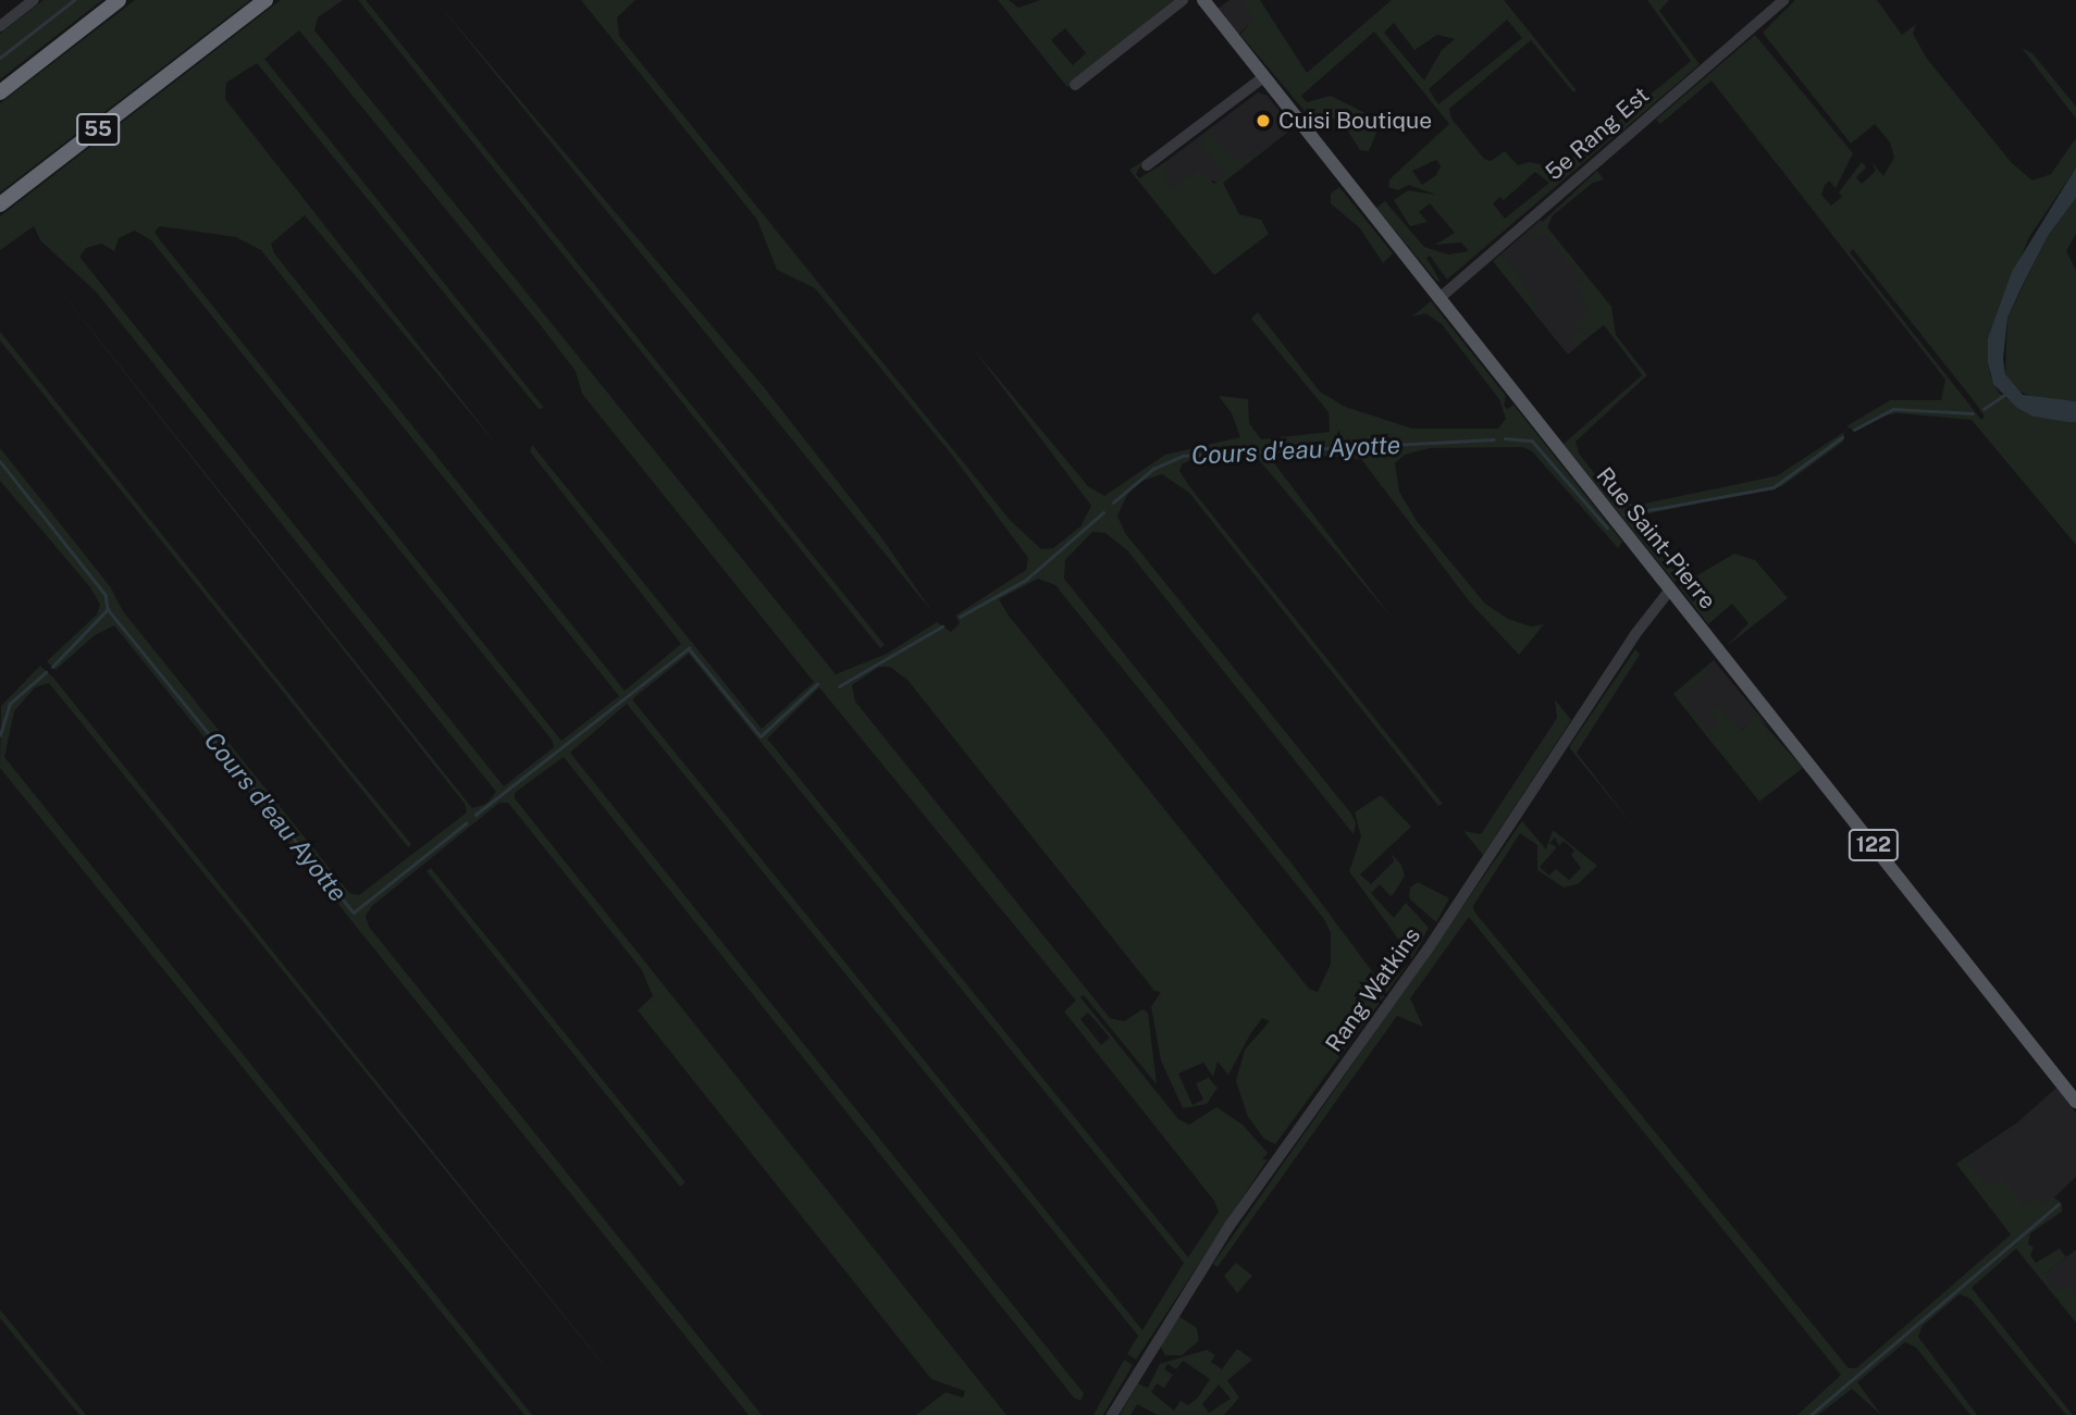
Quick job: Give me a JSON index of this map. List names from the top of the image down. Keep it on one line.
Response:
{"streets":{"highway":["55"],"main road":["Rue Saint-Pierre","122"],"street":["5e Rang Est","Rang Watkins"]},"crossings":[["5e Rang Est","Rue Saint-Pierre"],["Rue Saint-Pierre","Rang Watkins"]],"water":["Cours d'eau Ayotte"],"places":["Cuisi Boutique"]}
